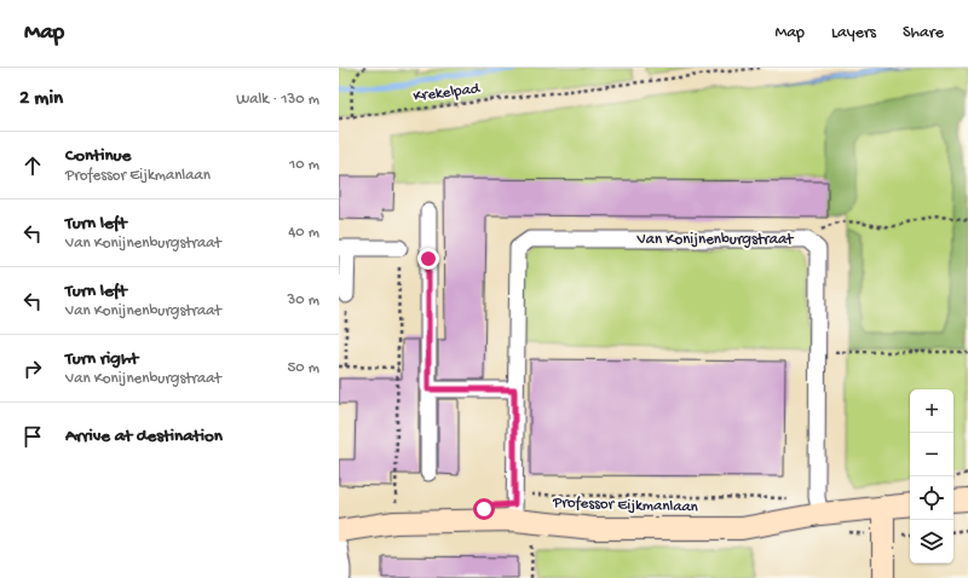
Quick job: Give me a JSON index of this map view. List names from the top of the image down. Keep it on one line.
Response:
{"streets":{"street":["Van Konijnenburgstraat","Professor Eijkmanlaan"],"path":["Krekelpad"]},"crossings":[["Van Konijnenburgstraat","Professor Eijkmanlaan"]],"page":{"header":"Map","nav":["Map","Layers","Share"],"heading":["2 min","Walk · 130 m"],"list":[["Continue","Professor Eijkmanlaan","10 m"],["Turn left","Van Konijnenburgstraat","40 m"],["Turn left","Van Konijnenburgstraat","30 m"],["Turn right","Van Konijnenburgstraat","50 m"],"Arrive at destination"],"map_buttons":["+","−"]}}
